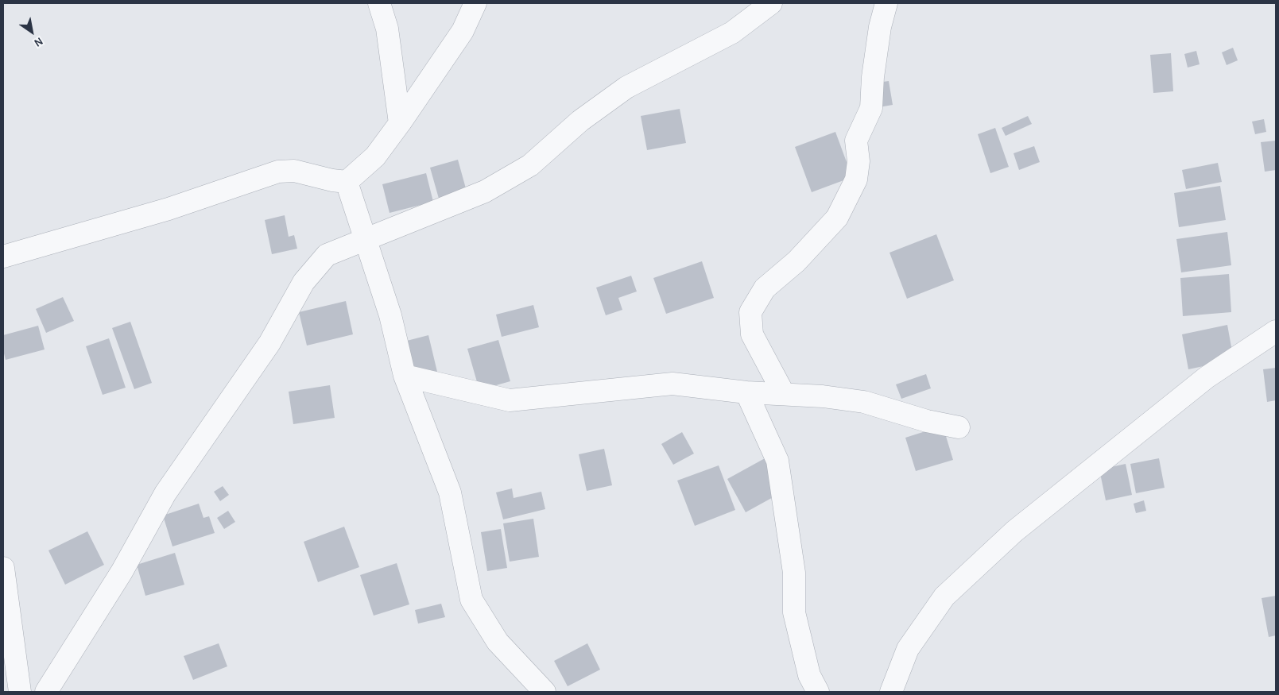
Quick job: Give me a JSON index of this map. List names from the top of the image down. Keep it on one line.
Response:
{"north":"bottom right"}
